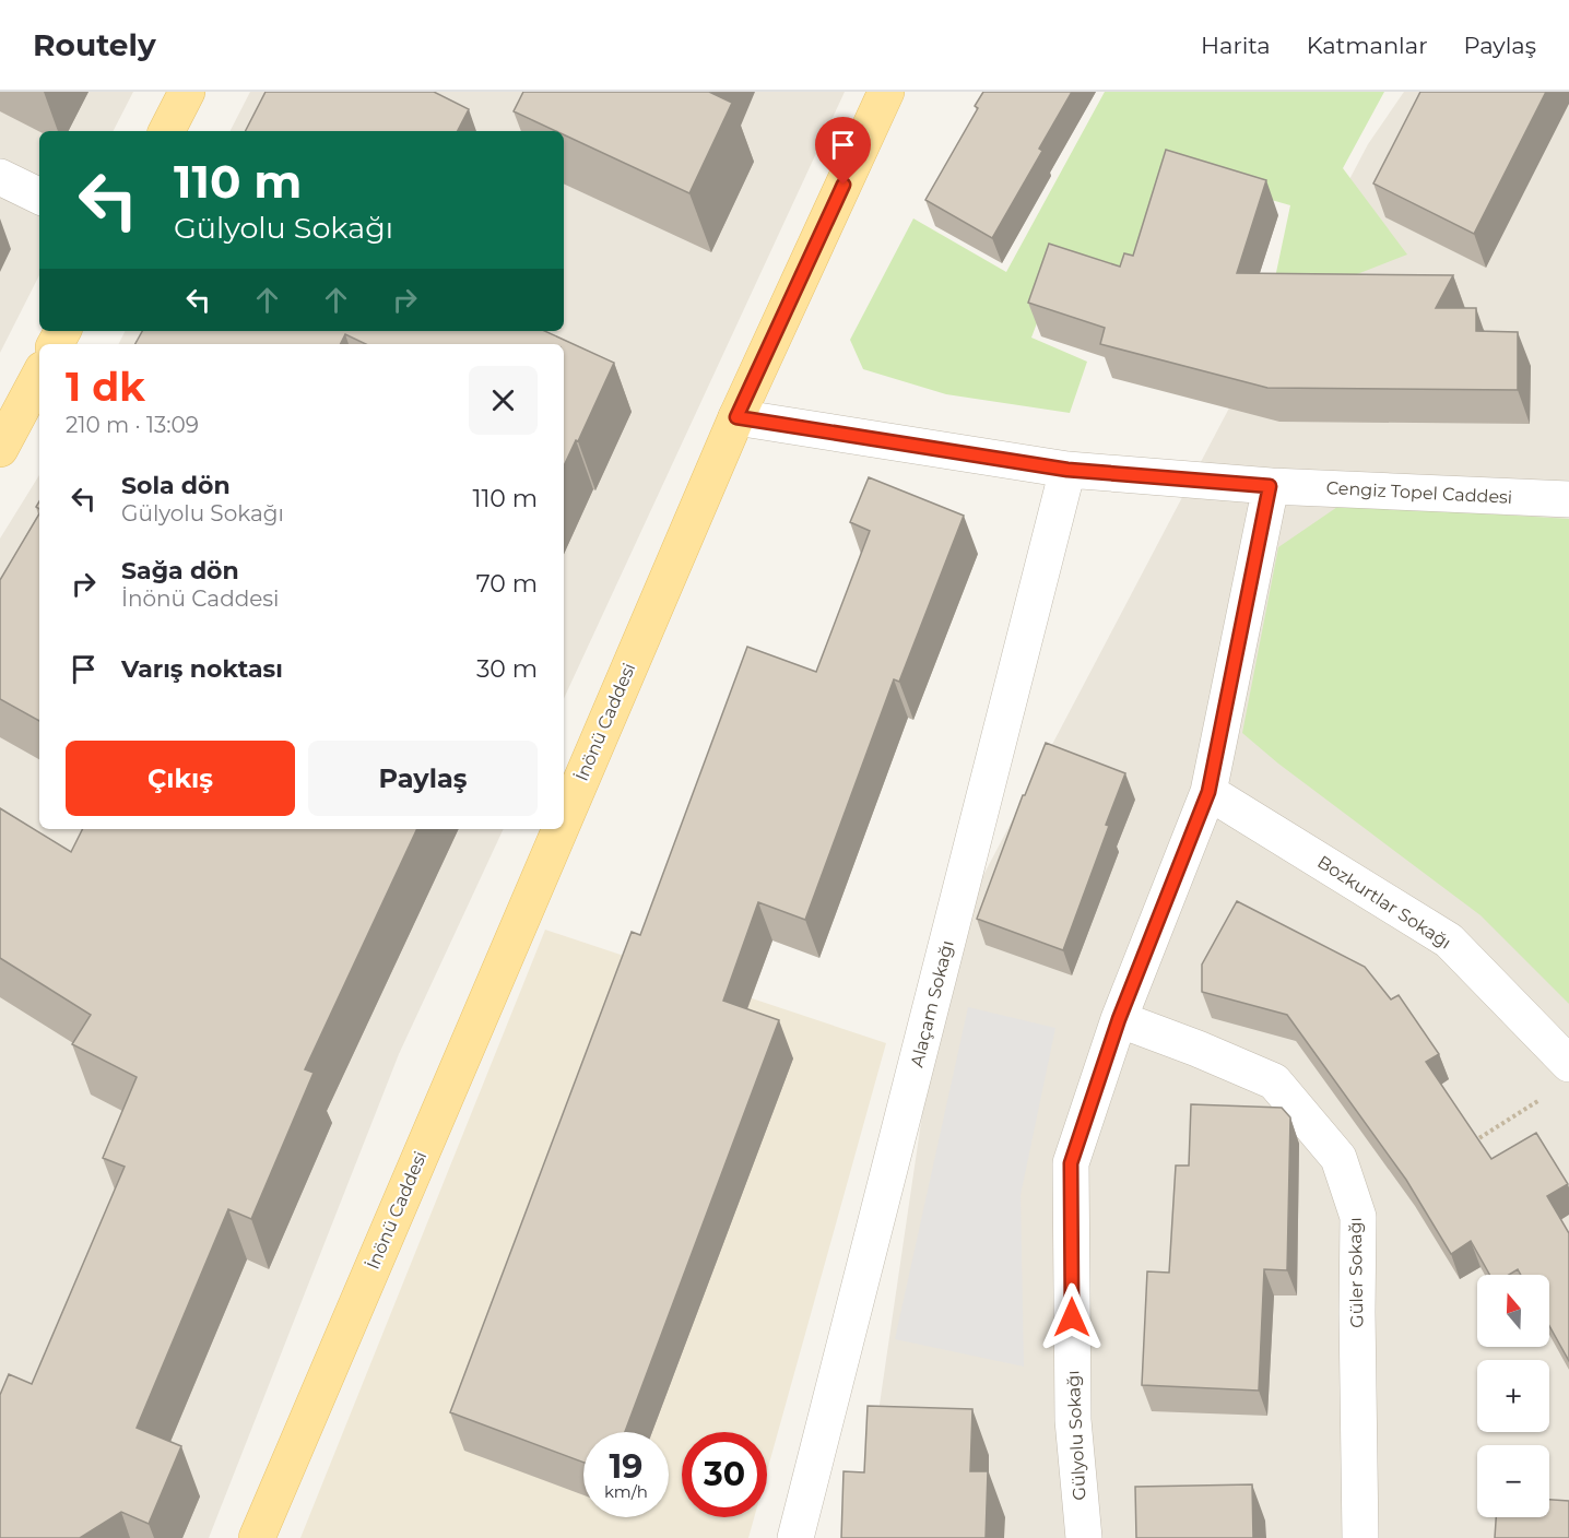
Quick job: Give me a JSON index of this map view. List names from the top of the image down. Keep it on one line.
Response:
{"streets":{"main road":["İnönü Caddesi"],"street":["Cengiz Topel Caddesi","Bozkurtlar Sokağı","Alaçam Sokağı","Güler Sokağı","Gülyolu Sokağı"]},"crossings":[["Cengiz Topel Caddesi","Gülyolu Sokağı"],["Bozkurtlar Sokağı","Gülyolu Sokağı"],["Güler Sokağı","Gülyolu Sokağı"]],"north":"top","page":{"header":"Routely","nav":["Harita","Katmanlar","Paylaş"],"turn":["110 m","Gülyolu Sokağı"],"heading":["1 dk","210 m · 13:09"],"list":[{"name":"Sola dön","note":"Gülyolu Sokağı","value":"110 m"},{"name":"Sağa dön","note":"İnönü Caddesi","value":"70 m"},{"name":"Varış noktası","value":"30 m"}],"buttons":["Çıkış","Paylaş"],"map_buttons":["+","−"],"speed":"19 km/h","limit":"30"}}
